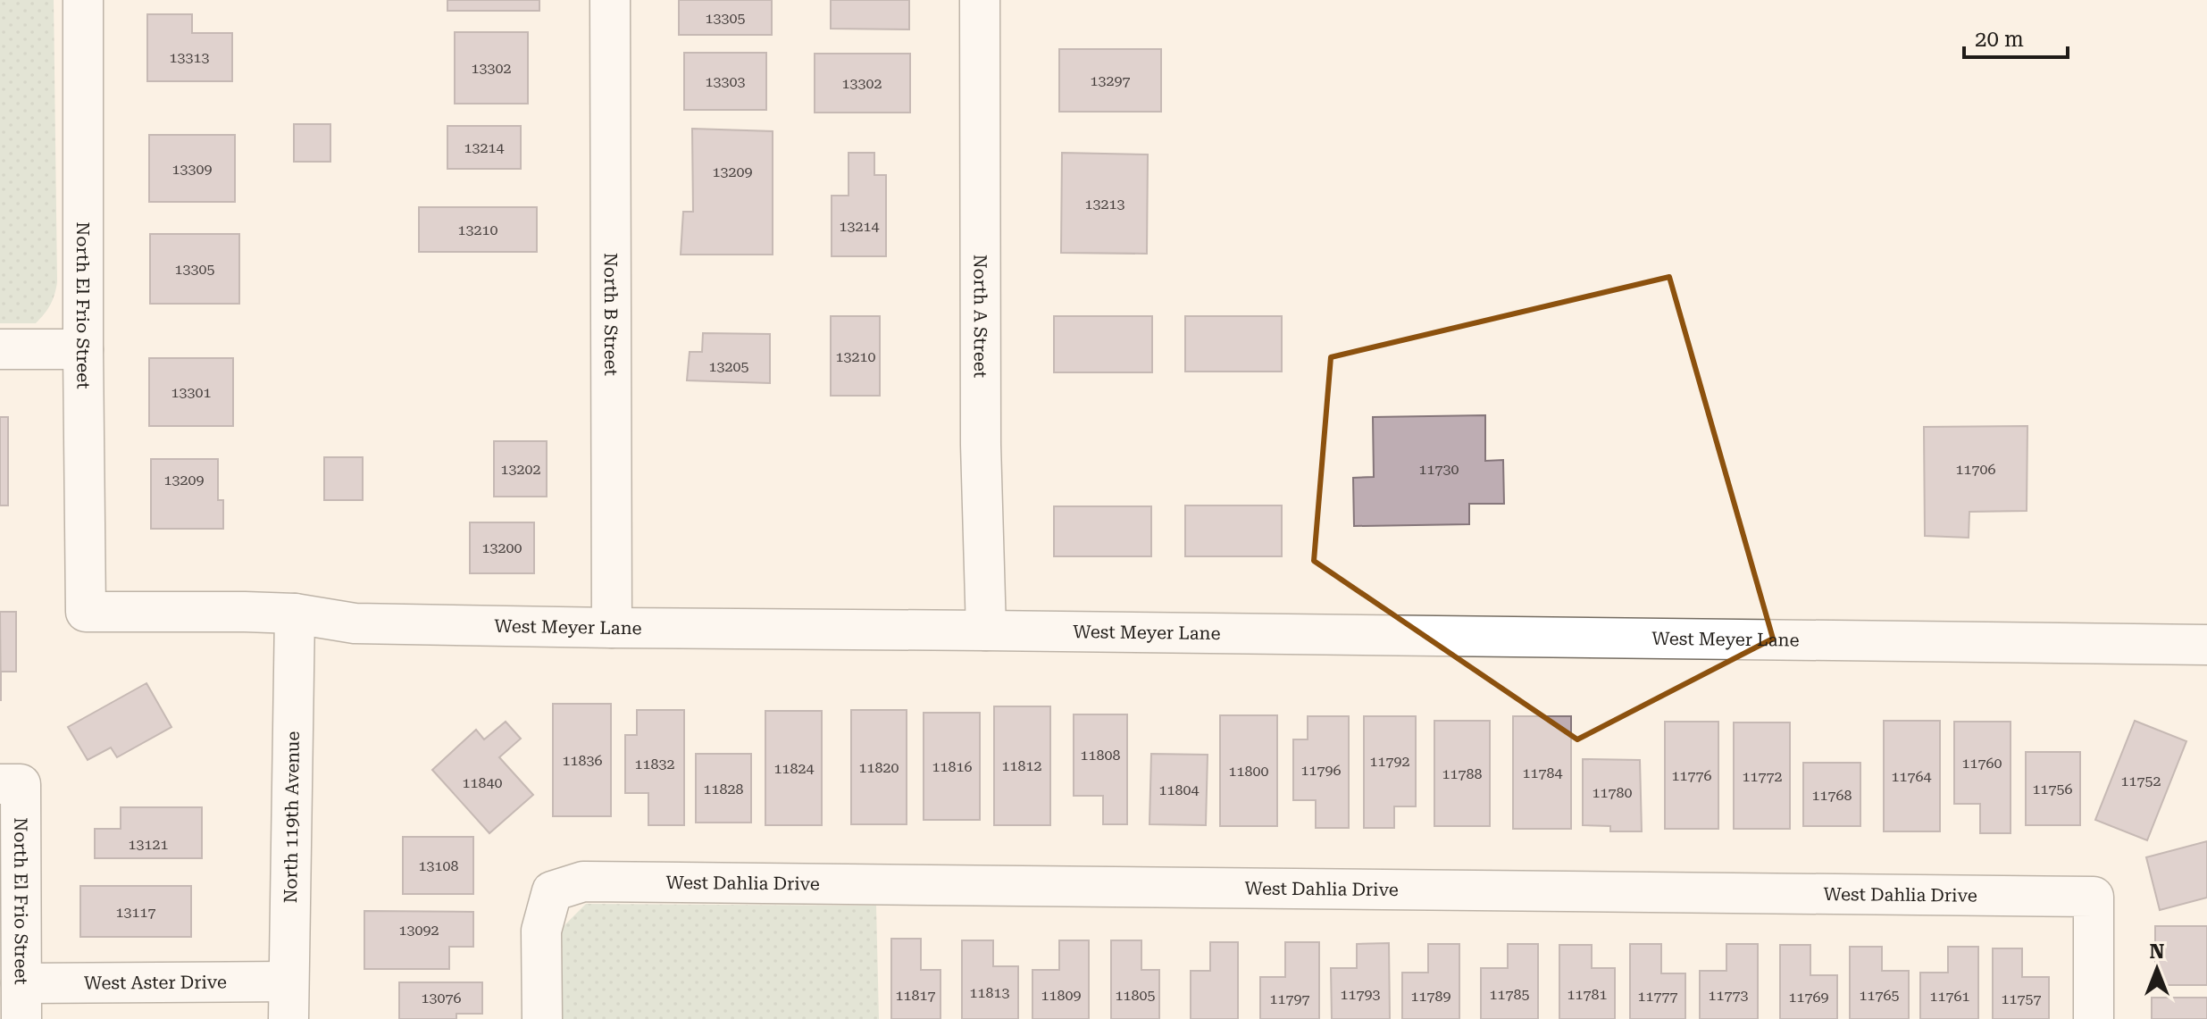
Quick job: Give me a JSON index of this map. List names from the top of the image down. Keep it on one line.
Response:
{"streets":{"street":["North El Frio Street","North B Street","North A Street","West Meyer Lane","North 119th Avenue","West Dahlia Drive","West Aster Drive"]},"crossings":[["North El Frio Street","West Meyer Lane"],["North El Frio Street","West Aster Drive"],["North B Street","West Meyer Lane"],["North A Street","West Meyer Lane"],["West Meyer Lane","North 119th Avenue"],["North 119th Avenue","West Aster Drive"]],"house_numbers":["13305","13313","13302","13297","13303","13302","13214","13309","13209","13213","13214","13210","13305","13210","13205","13301","13202","11730","11706","13209","13200","11808","11836","11792","11760","11832","11812","11816","11820","11824","11796","11800","11784","11788","11776","11772","11764","11752","11840","11828","11756","11804","11780","11768","13121","13108","13117","13092","11813","11793","11785","11781","11817","11809","11805","11773","11765","11789","11777","11761","11769","13076","11797","11757"],"scale_bar":"20 m","north":"top"}
